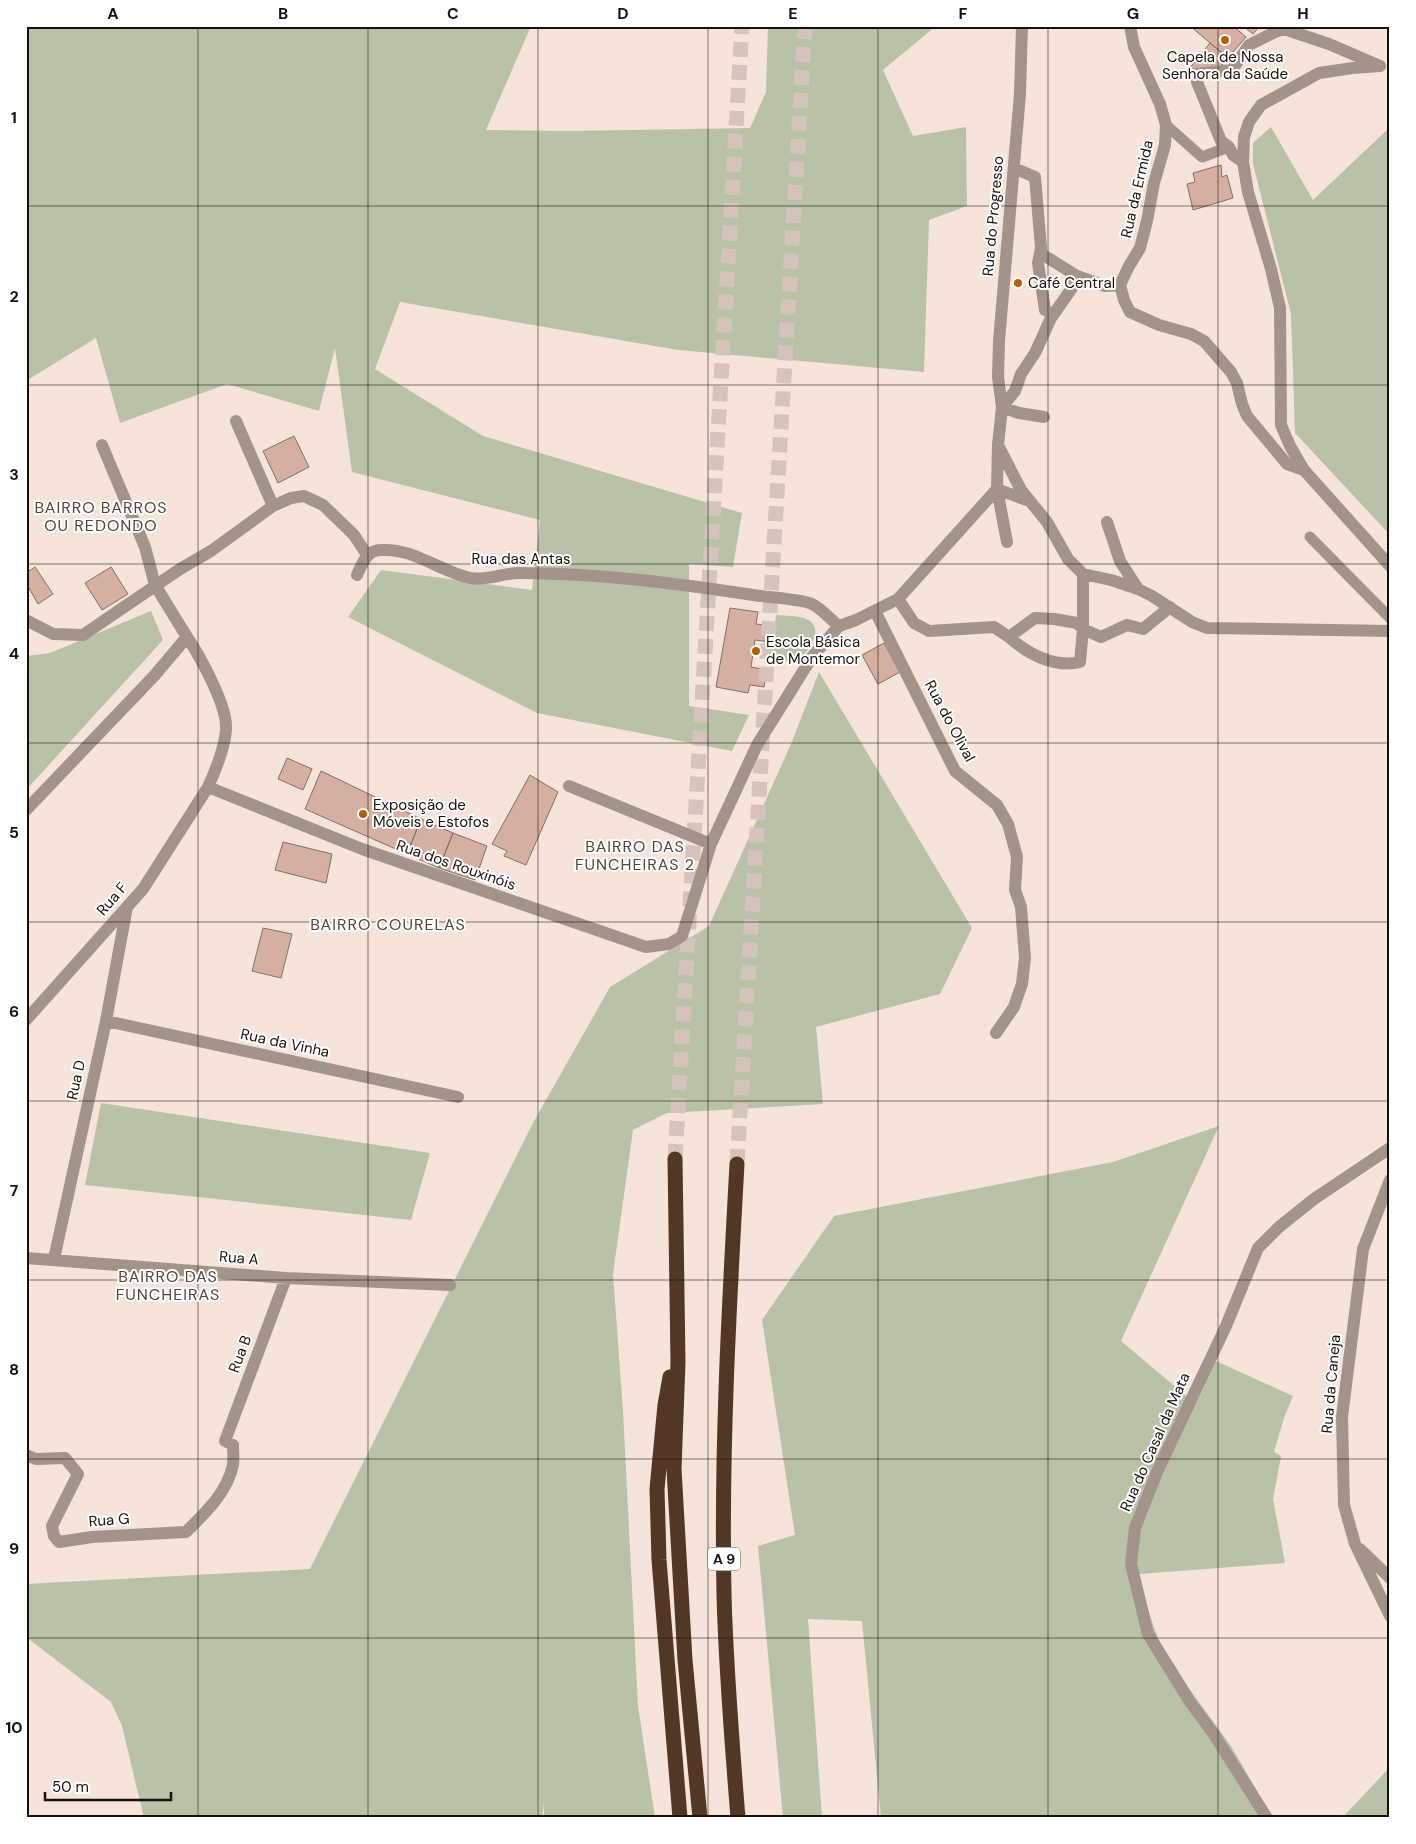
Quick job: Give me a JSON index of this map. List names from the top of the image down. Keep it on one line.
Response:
{"streets":{"highway":["A 9"],"street":["Rua da Ermida","Rua do Progresso","Rua das Antas","Rua do Olival","Rua dos Rouxinóis","Rua F","Rua da Vinha","Rua D","Rua A","Rua B","Rua da Caneja","Rua do Casal da Mata","Rua G"]},"crossings":[["Rua dos Rouxinóis","Rua F"],["Rua F","Rua D"],["Rua da Vinha","Rua D"],["Rua D","Rua A"],["Rua A","Rua B"],["Rua B","Rua G"]],"districts":["BAIRRO BARROS OU REDONDO","BAIRRO DAS FUNCHEIRAS 2","BAIRRO COURELAS","BAIRRO DAS FUNCHEIRAS"],"places":["Capela de Nossa Senhora da Saúde","Café Central","Escola Básica de Montemor","Exposição de Móveis e Estofos"],"scale_bar":"50 m","grid":{"columns":["A","B","C","D","E","F","G","H"],"rows":["1","2","3","4","5","6","7","8","9","10"]}}
